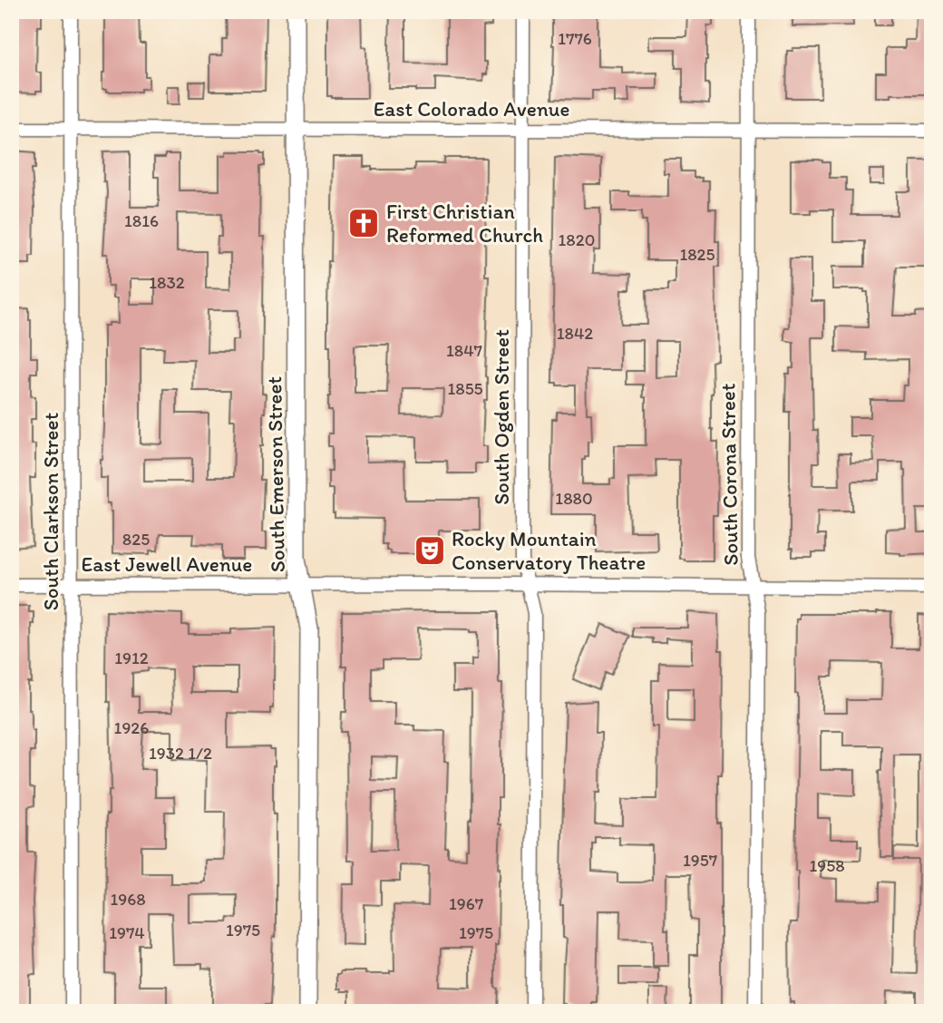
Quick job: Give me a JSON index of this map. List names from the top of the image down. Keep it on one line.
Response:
{"streets":{"street":["East Colorado Avenue","South Ogden Street","South Emerson Street","South Corona Street","South Clarkson Street","East Jewell Avenue"]},"crossings":[["East Colorado Avenue","South Ogden Street"],["East Colorado Avenue","South Emerson Street"],["East Colorado Avenue","South Corona Street"],["East Colorado Avenue","South Clarkson Street"],["South Ogden Street","East Jewell Avenue"],["South Emerson Street","East Jewell Avenue"],["South Corona Street","East Jewell Avenue"],["South Clarkson Street","East Jewell Avenue"]],"places":{"church":["First Christian Reformed Church"],"theatre":["Rocky Mountain Conservatory Theatre"]},"house_numbers":["1776","1816","1820","1825","1832","1842","1847","1855","1880","825","1912","1926","1932 1/2","1957","1958","1968","1967","1975","1974","1975"]}
